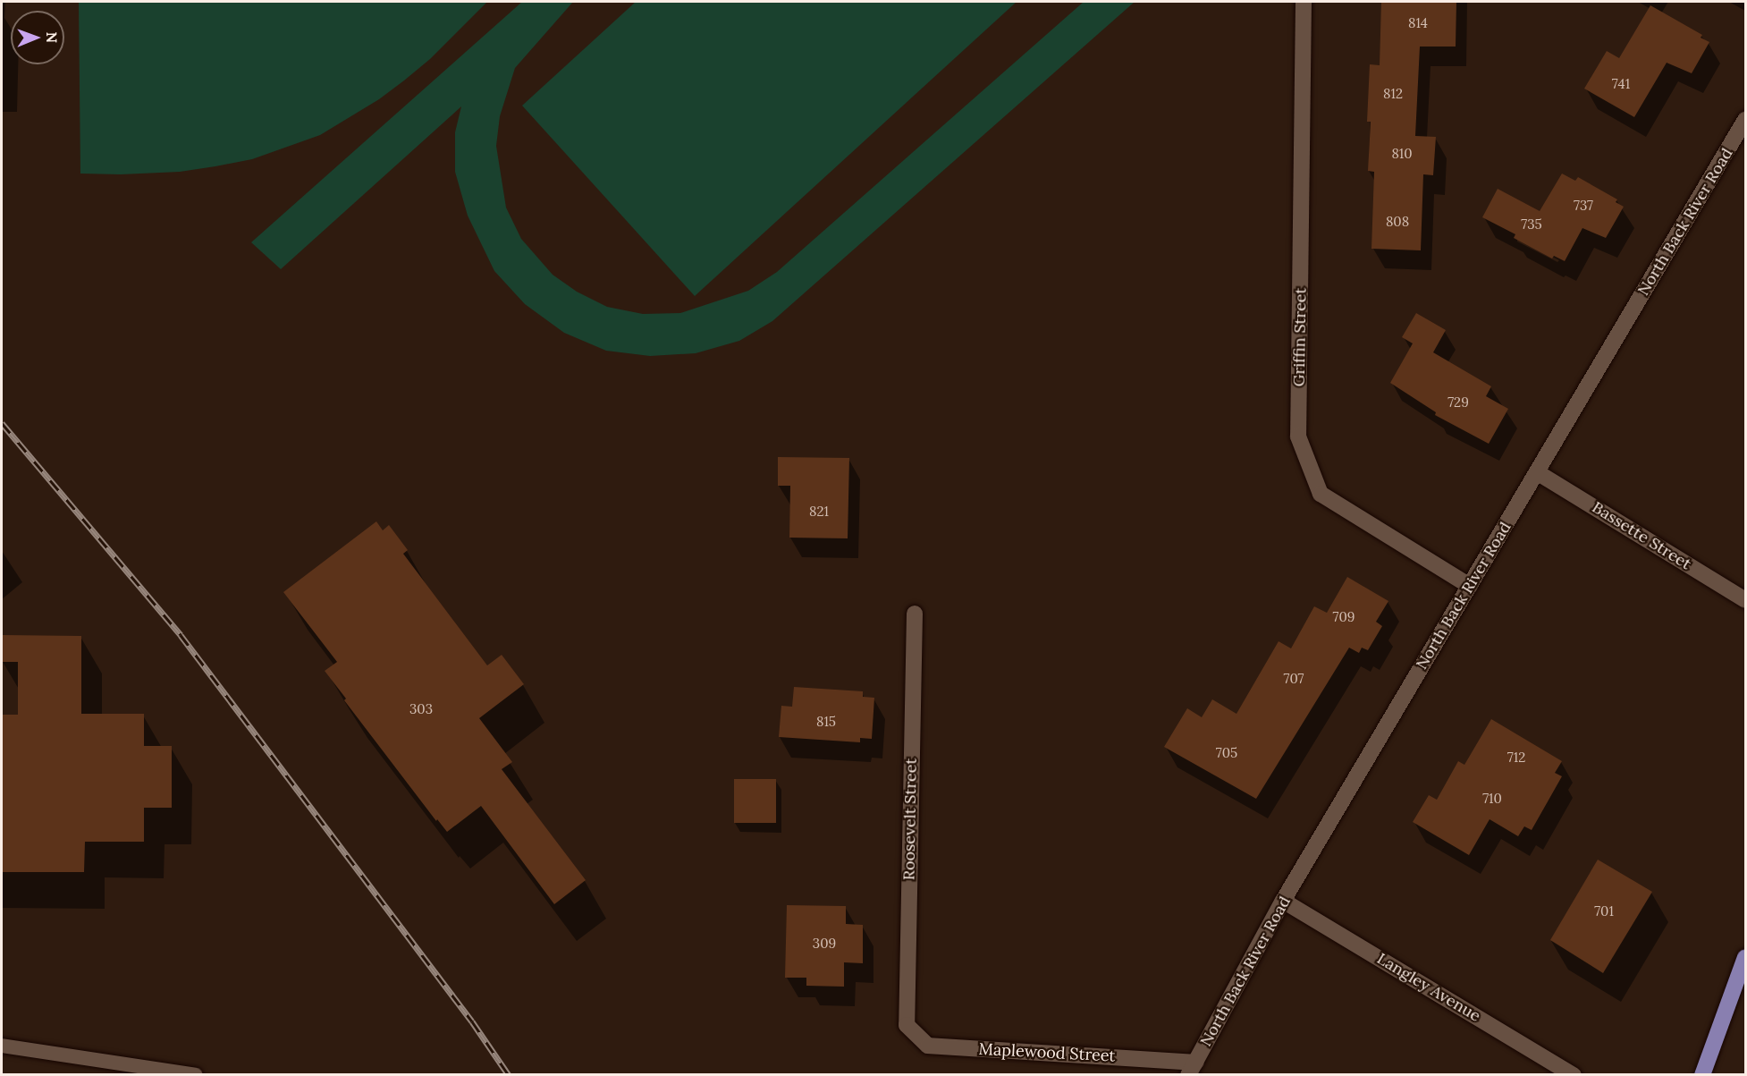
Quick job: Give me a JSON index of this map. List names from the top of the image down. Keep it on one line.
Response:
{"streets":{"street":["North Back River Road","Griffin Street","Bassette Street","Roosevelt Street","Langley Avenue","Maplewood Street"]},"crossings":[["North Back River Road","Griffin Street"],["North Back River Road","Bassette Street"],["North Back River Road","Langley Avenue"],["North Back River Road","Maplewood Street"],["Roosevelt Street","Maplewood Street"]],"house_numbers":["814","741","812","810","737","808","735","729","821","709","707","303","815","705","712","710","701","309"],"north":"right"}
